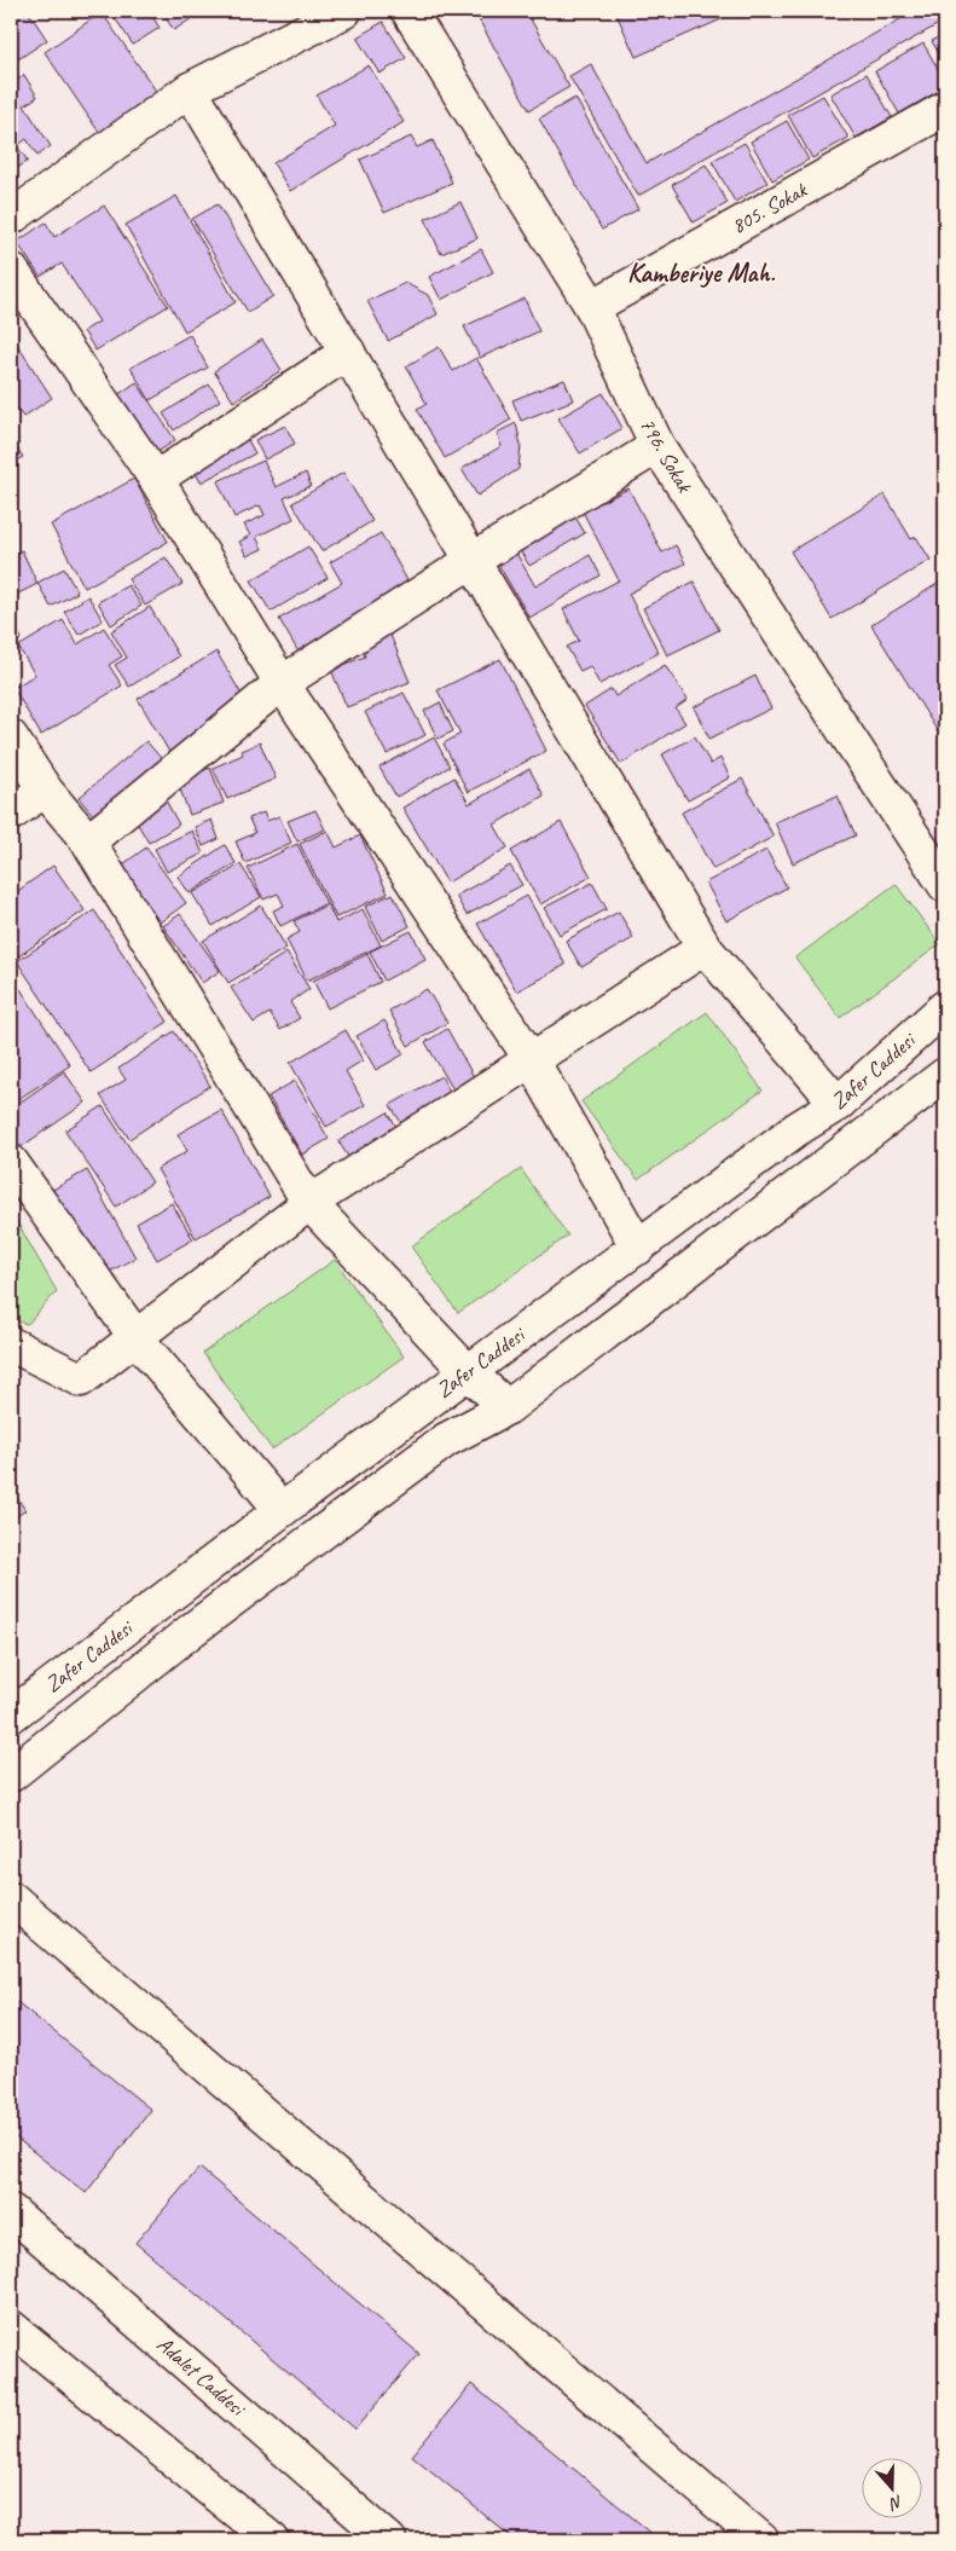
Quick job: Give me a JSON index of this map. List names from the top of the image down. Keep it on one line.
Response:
{"streets":{"street":["805. Sokak","796. Sokak","Zafer Caddesi","Adalet Caddesi"]},"crossings":[["805. Sokak","796. Sokak"]],"districts":["Kamberiye Mah."],"north":"bottom"}
